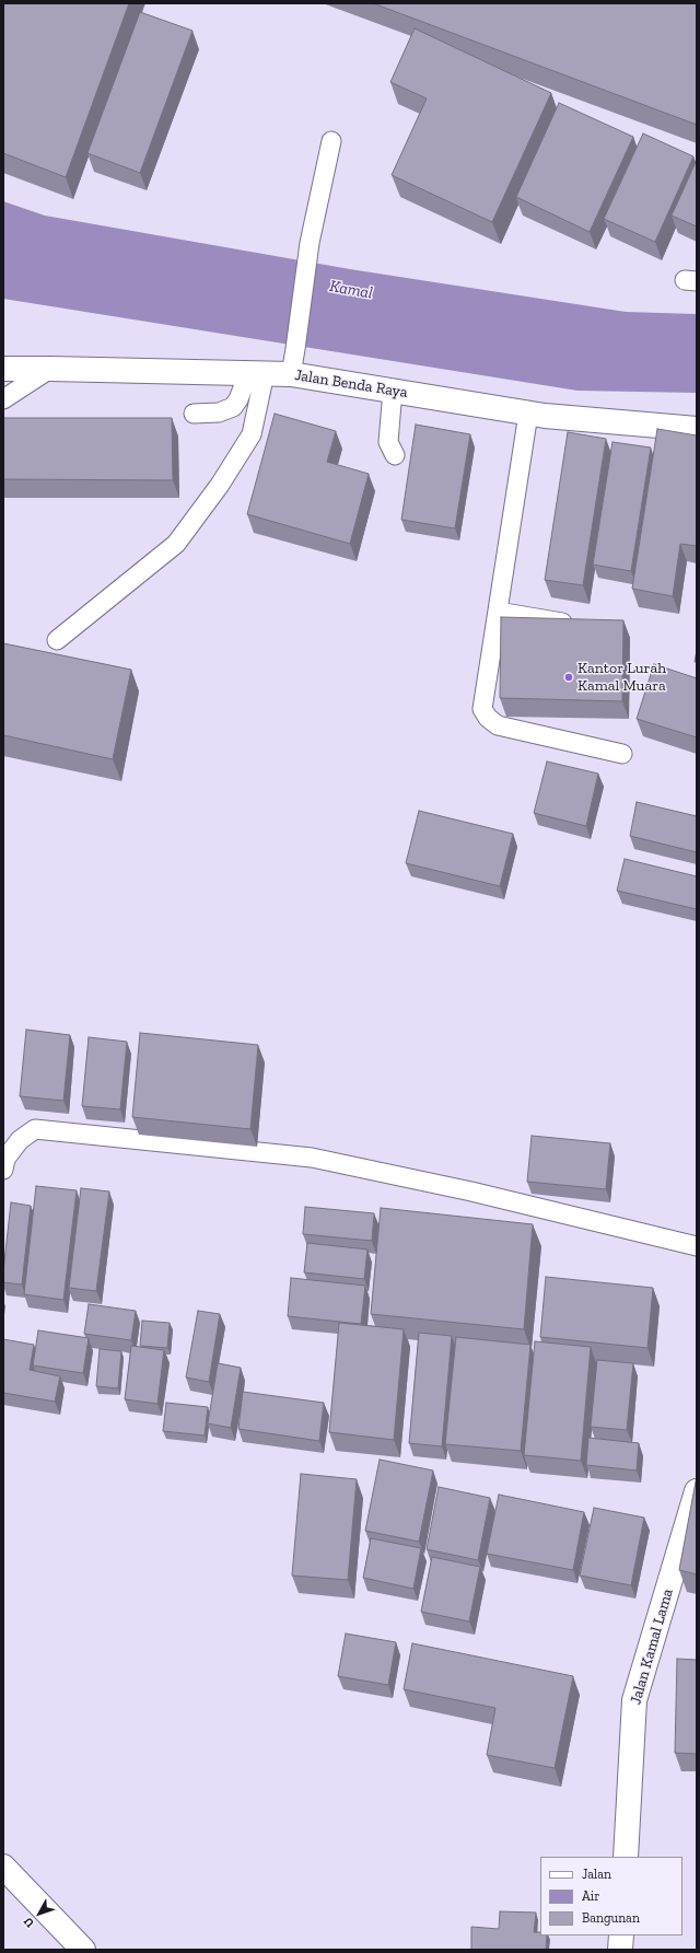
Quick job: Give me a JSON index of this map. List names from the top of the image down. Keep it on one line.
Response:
{"streets":{"main road":["Jalan Benda Raya","Jalan Kamal Lama"]},"water":["Kamal"],"places":["Kantor Lurah Kamal Muara"],"legend":["Jalan","Air","Bangunan"],"north":"bottom left"}
